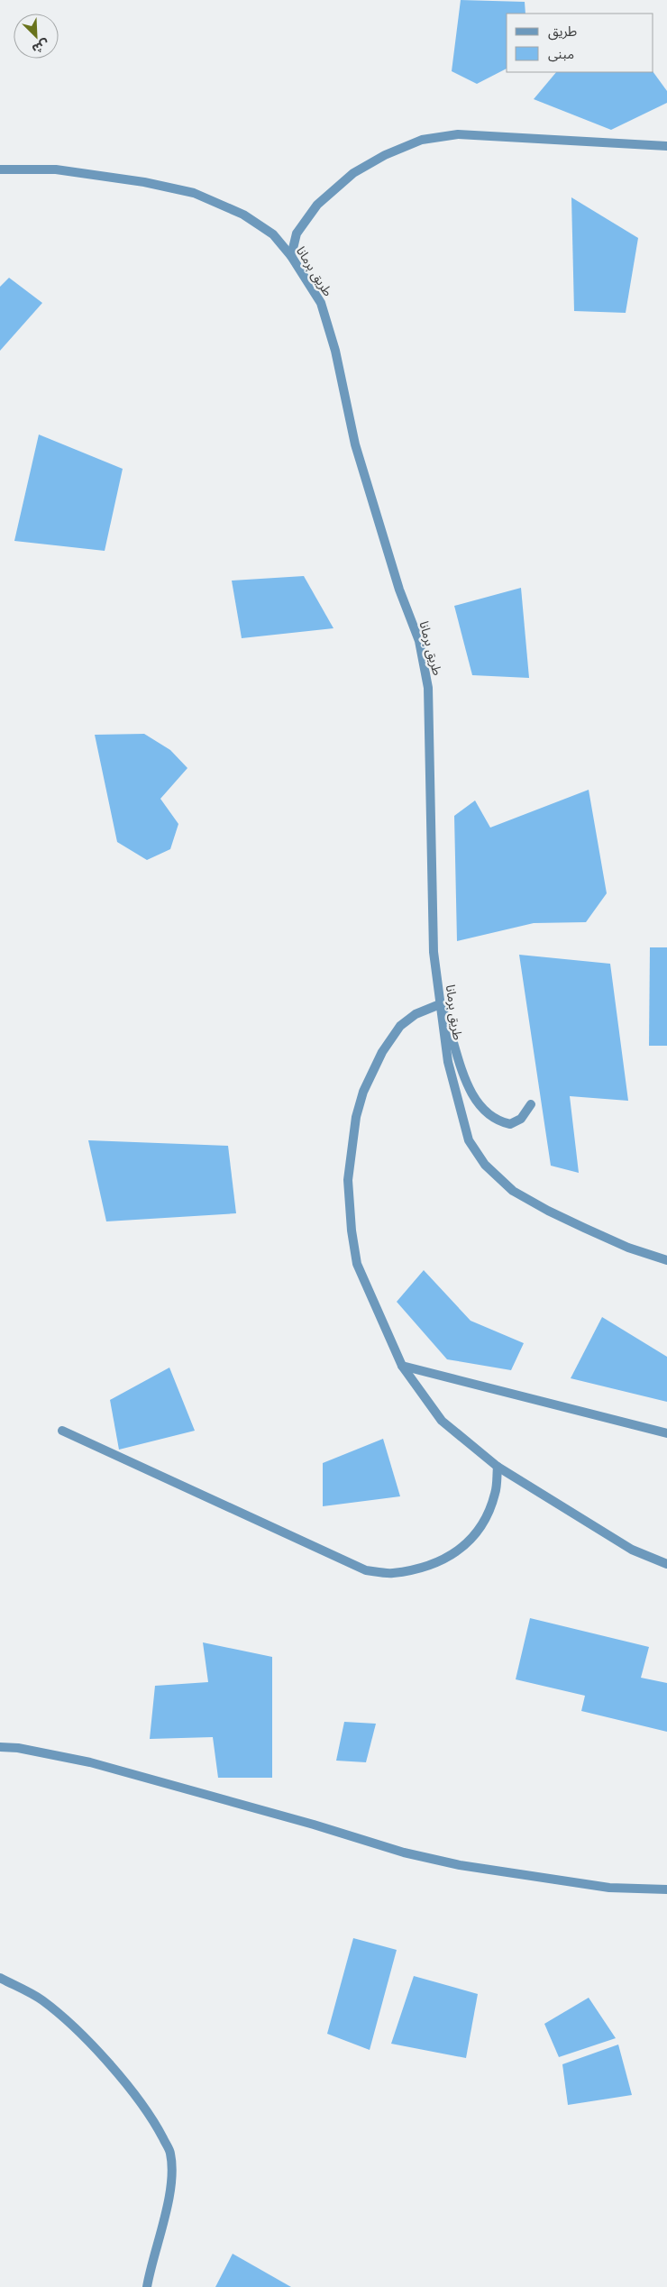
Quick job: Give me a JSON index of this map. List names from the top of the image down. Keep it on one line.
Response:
{"streets":{"street":["طريق برمانا"]},"legend":["طريق","مبنى"],"north":"bottom right"}
